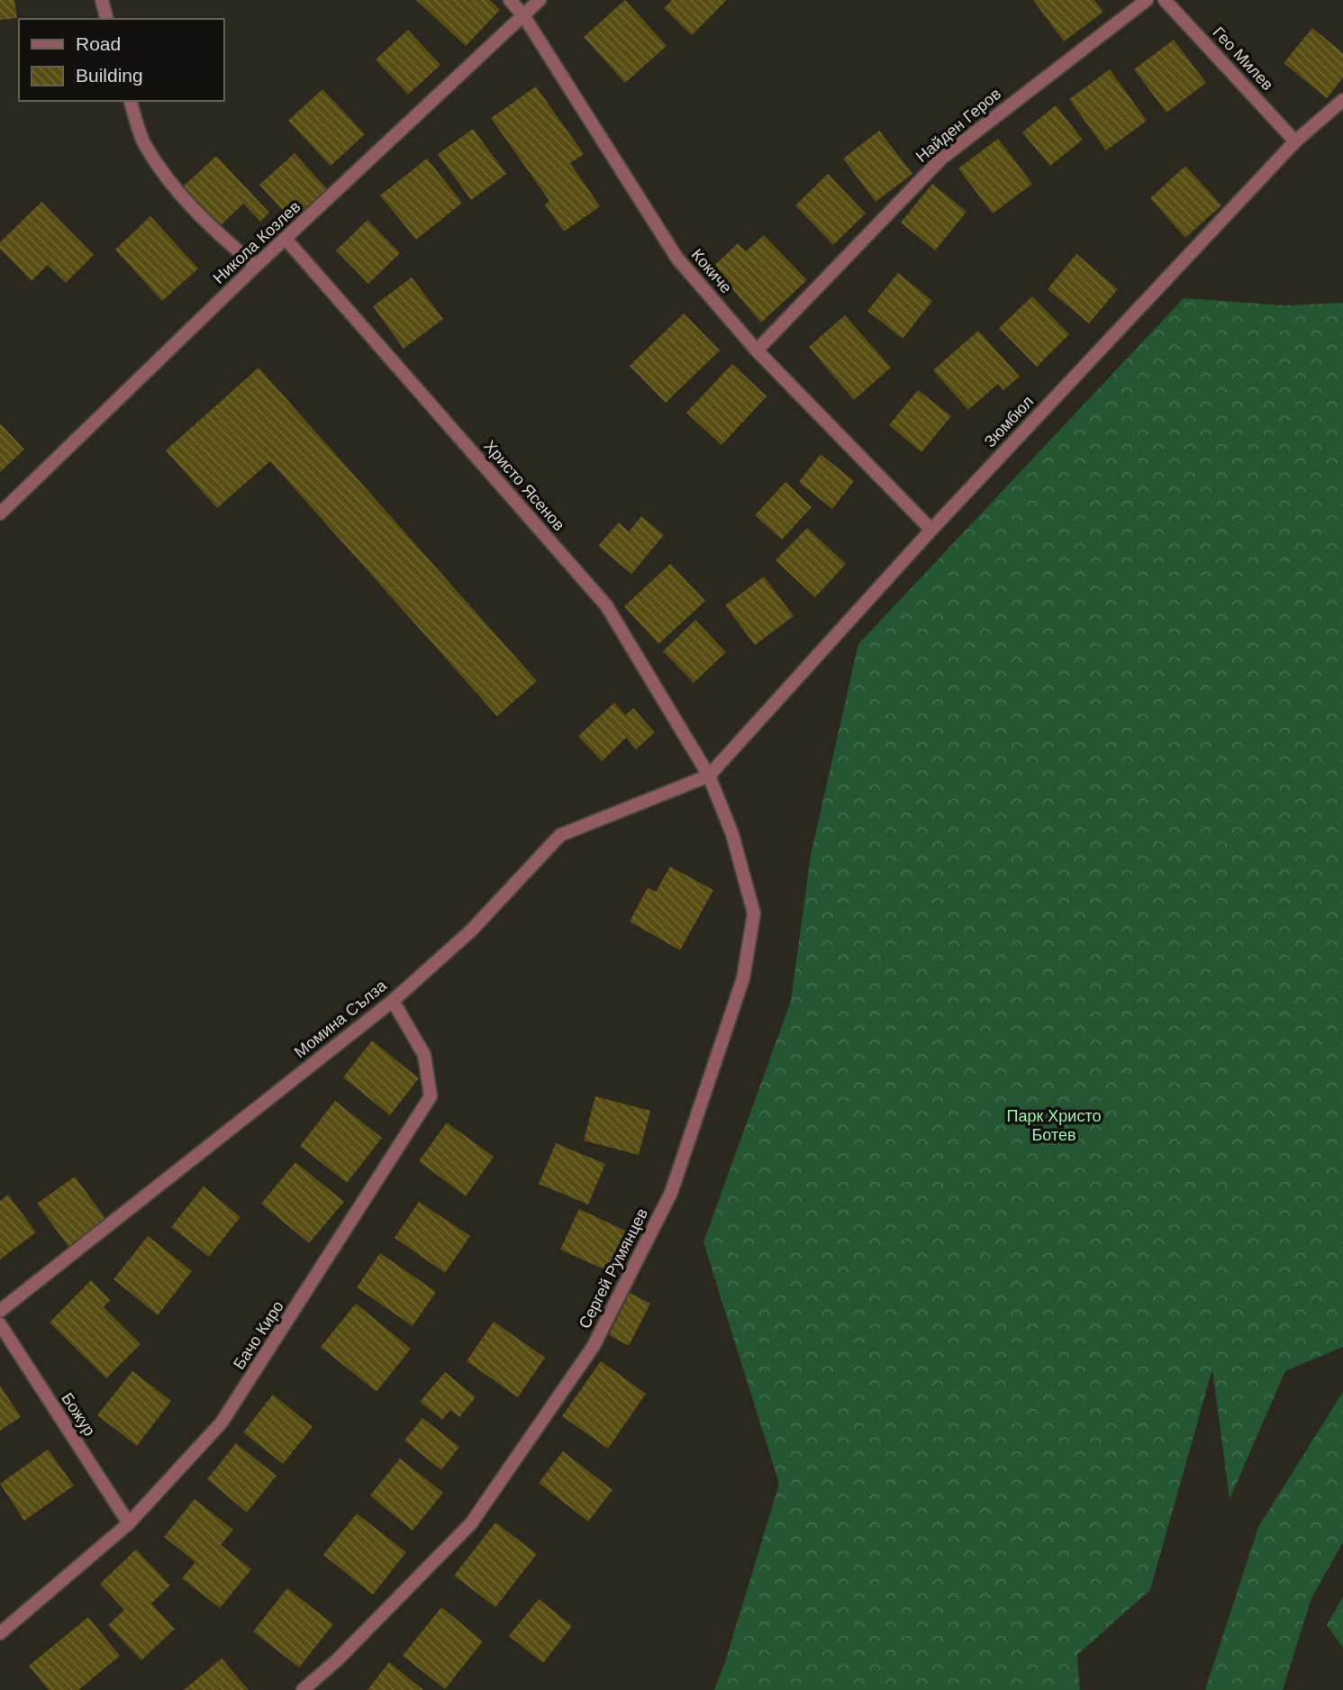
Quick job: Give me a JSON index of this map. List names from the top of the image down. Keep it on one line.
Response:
{"streets":{"street":["Гео Милев","Найден Геров","Никола Козлев","Кокиче","Зюмбюл","Христо Ясенов","Момина Сълза","Сергей Румянцев","Бачо Киро","Божур"]},"crossings":[["Гео Милев","Зюмбюл"],["Найден Геров","Кокиче"],["Никола Козлев","Кокиче"],["Никола Козлев","Христо Ясенов"],["Кокиче","Зюмбюл"],["Зюмбюл","Христо Ясенов"],["Зюмбюл","Момина Сълза"],["Зюмбюл","Сергей Румянцев"],["Христо Ясенов","Момина Сълза"],["Христо Ясенов","Сергей Румянцев"],["Момина Сълза","Сергей Румянцев"],["Момина Сълза","Бачо Киро"],["Бачо Киро","Божур"]],"parks":["Парк Христо Ботев"],"legend":["Road","Building"]}
